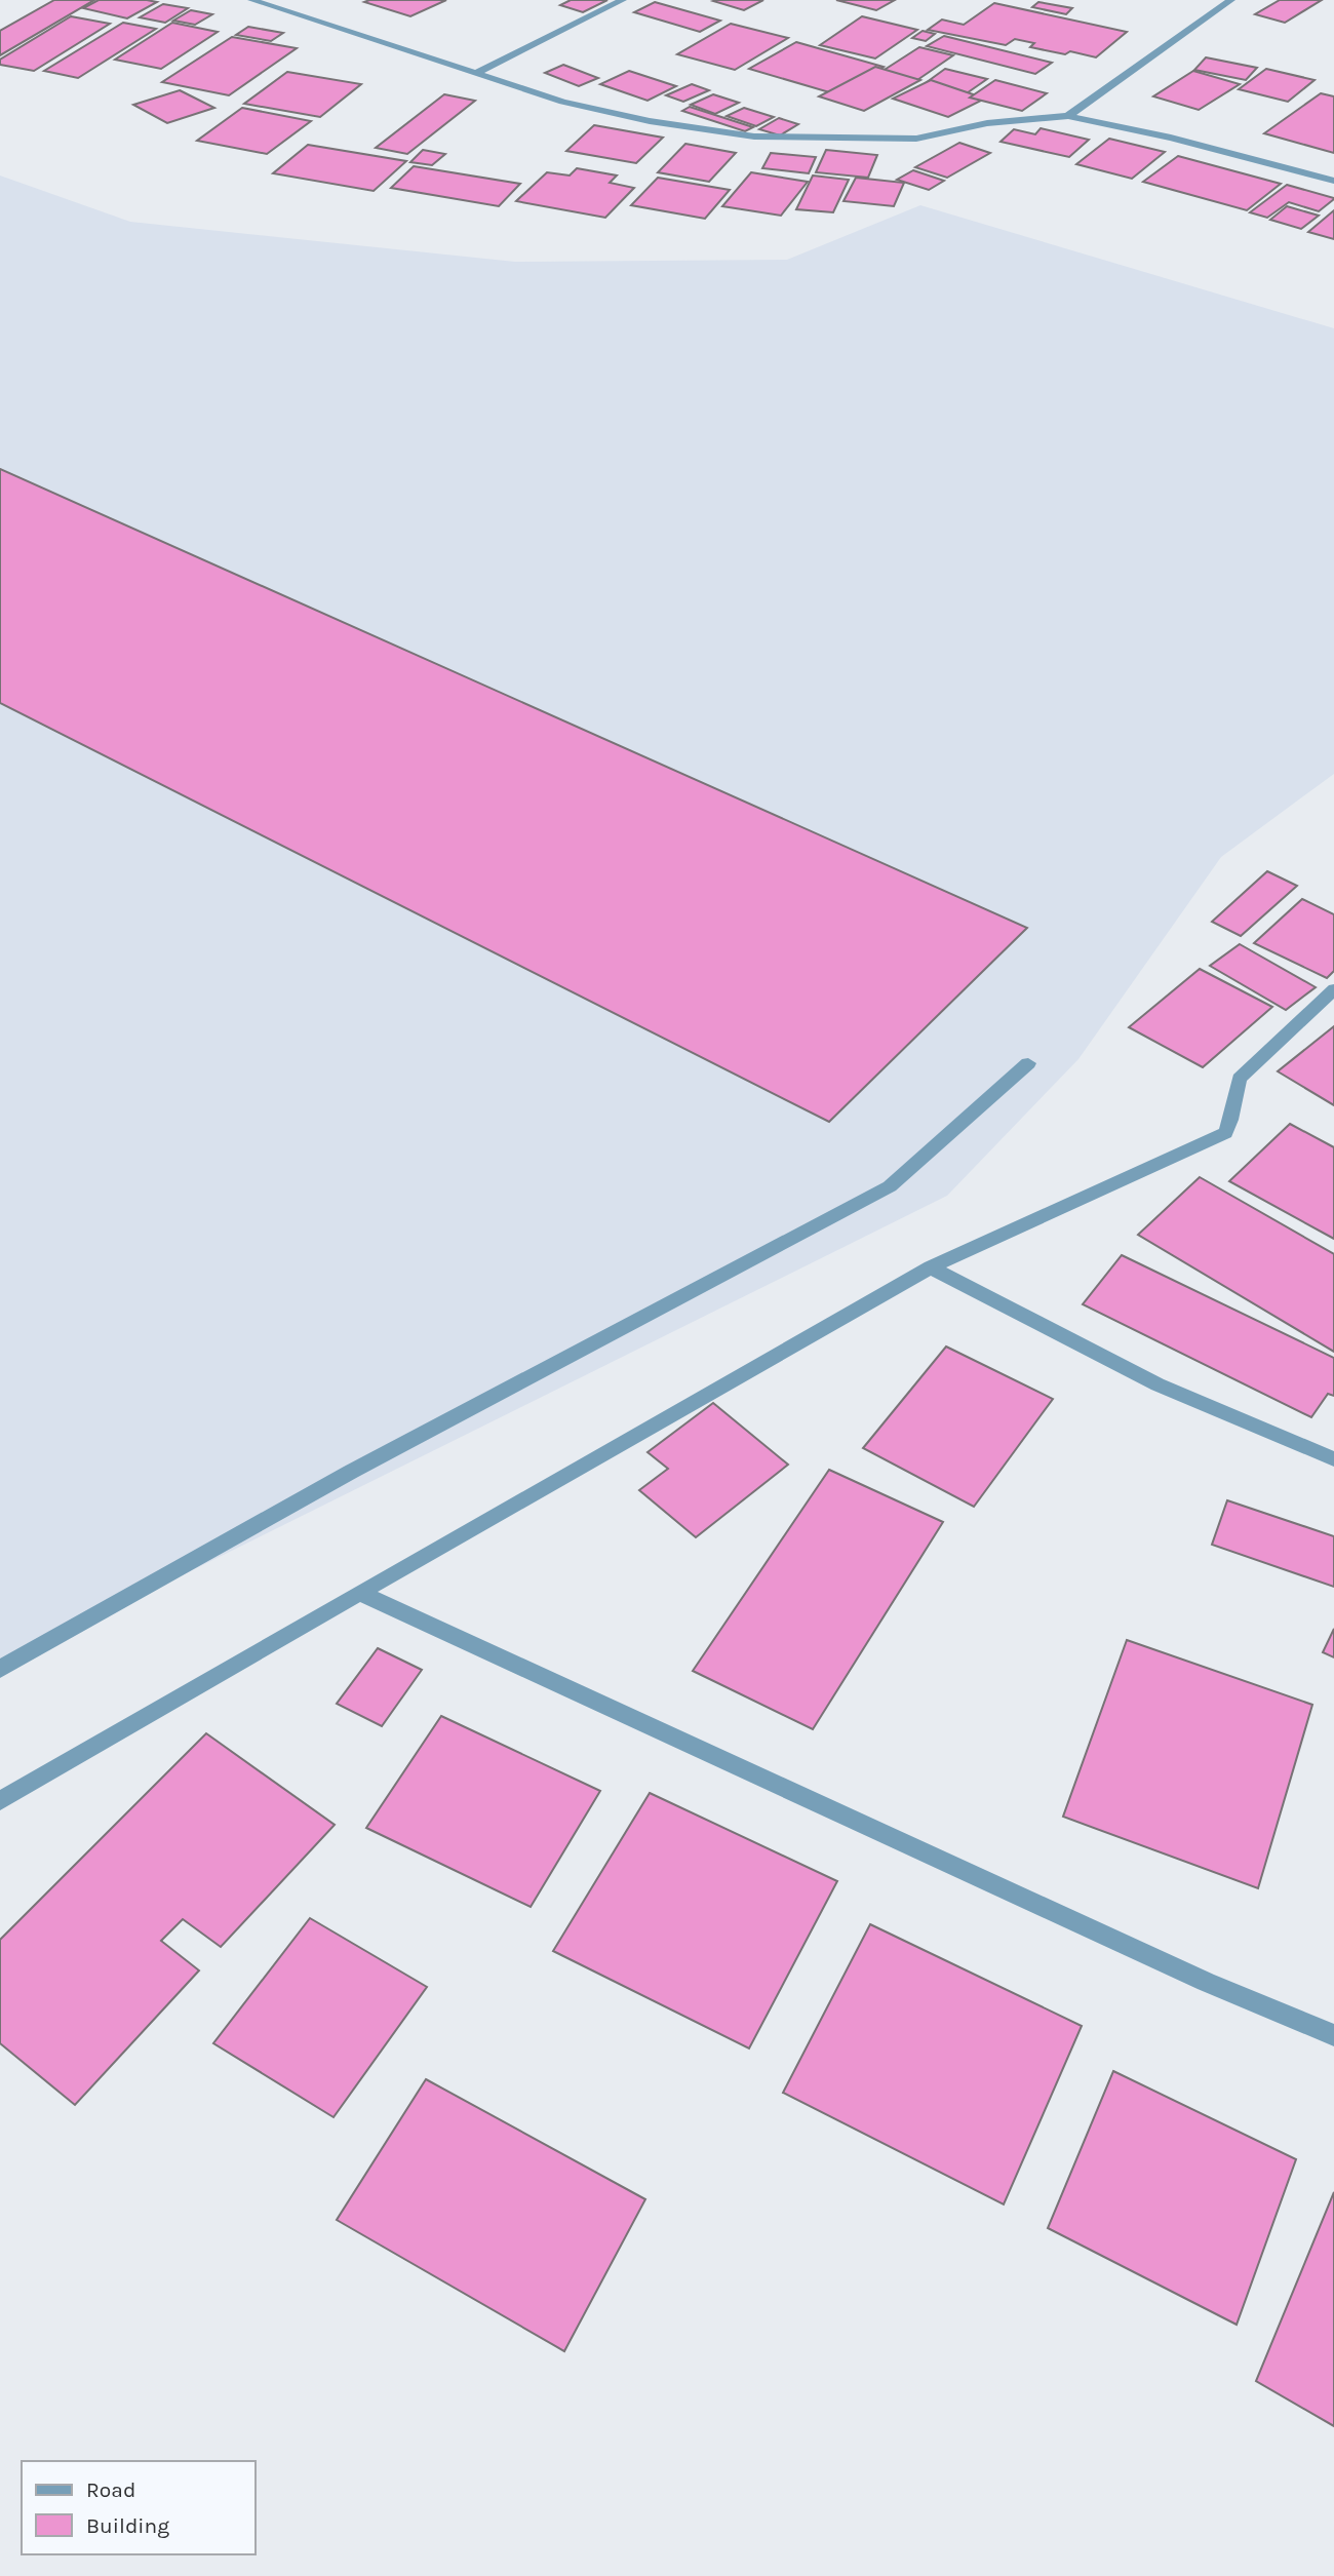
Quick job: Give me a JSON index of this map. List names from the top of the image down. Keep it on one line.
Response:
{"legend":["Road","Building"]}
